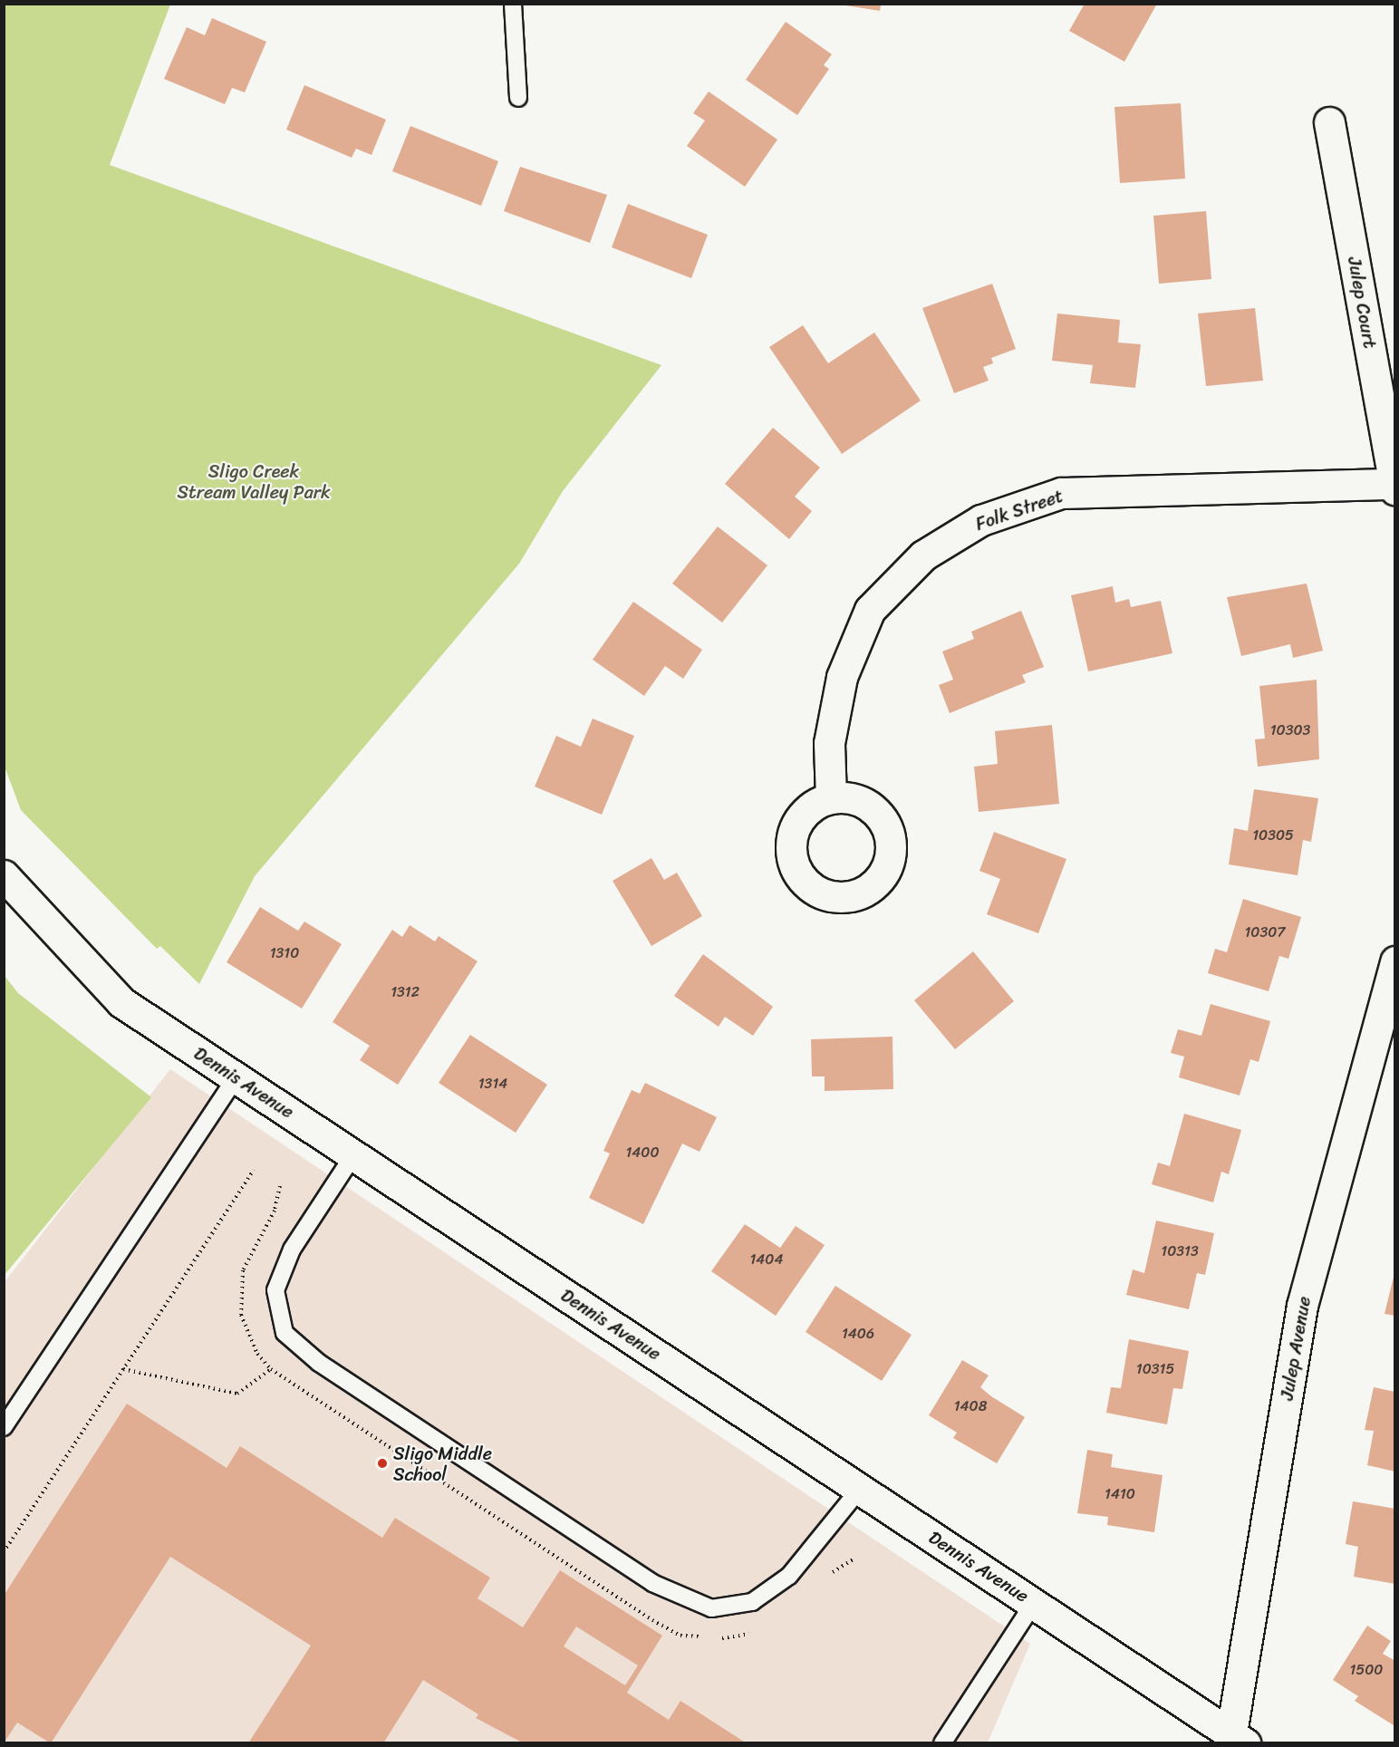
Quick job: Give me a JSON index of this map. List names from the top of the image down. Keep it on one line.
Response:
{"streets":{"street":["Julep Court","Folk Street","Dennis Avenue","Julep Avenue"]},"crossings":[["Julep Court","Folk Street"],["Dennis Avenue","Julep Avenue"]],"parks":["Sligo Creek Stream Valley Park"],"places":["Sligo Middle School"],"house_numbers":["10303","10305","10307","1310","1312","1314","1400","10313","1404","1406","10315","1408","1410","1500"]}
